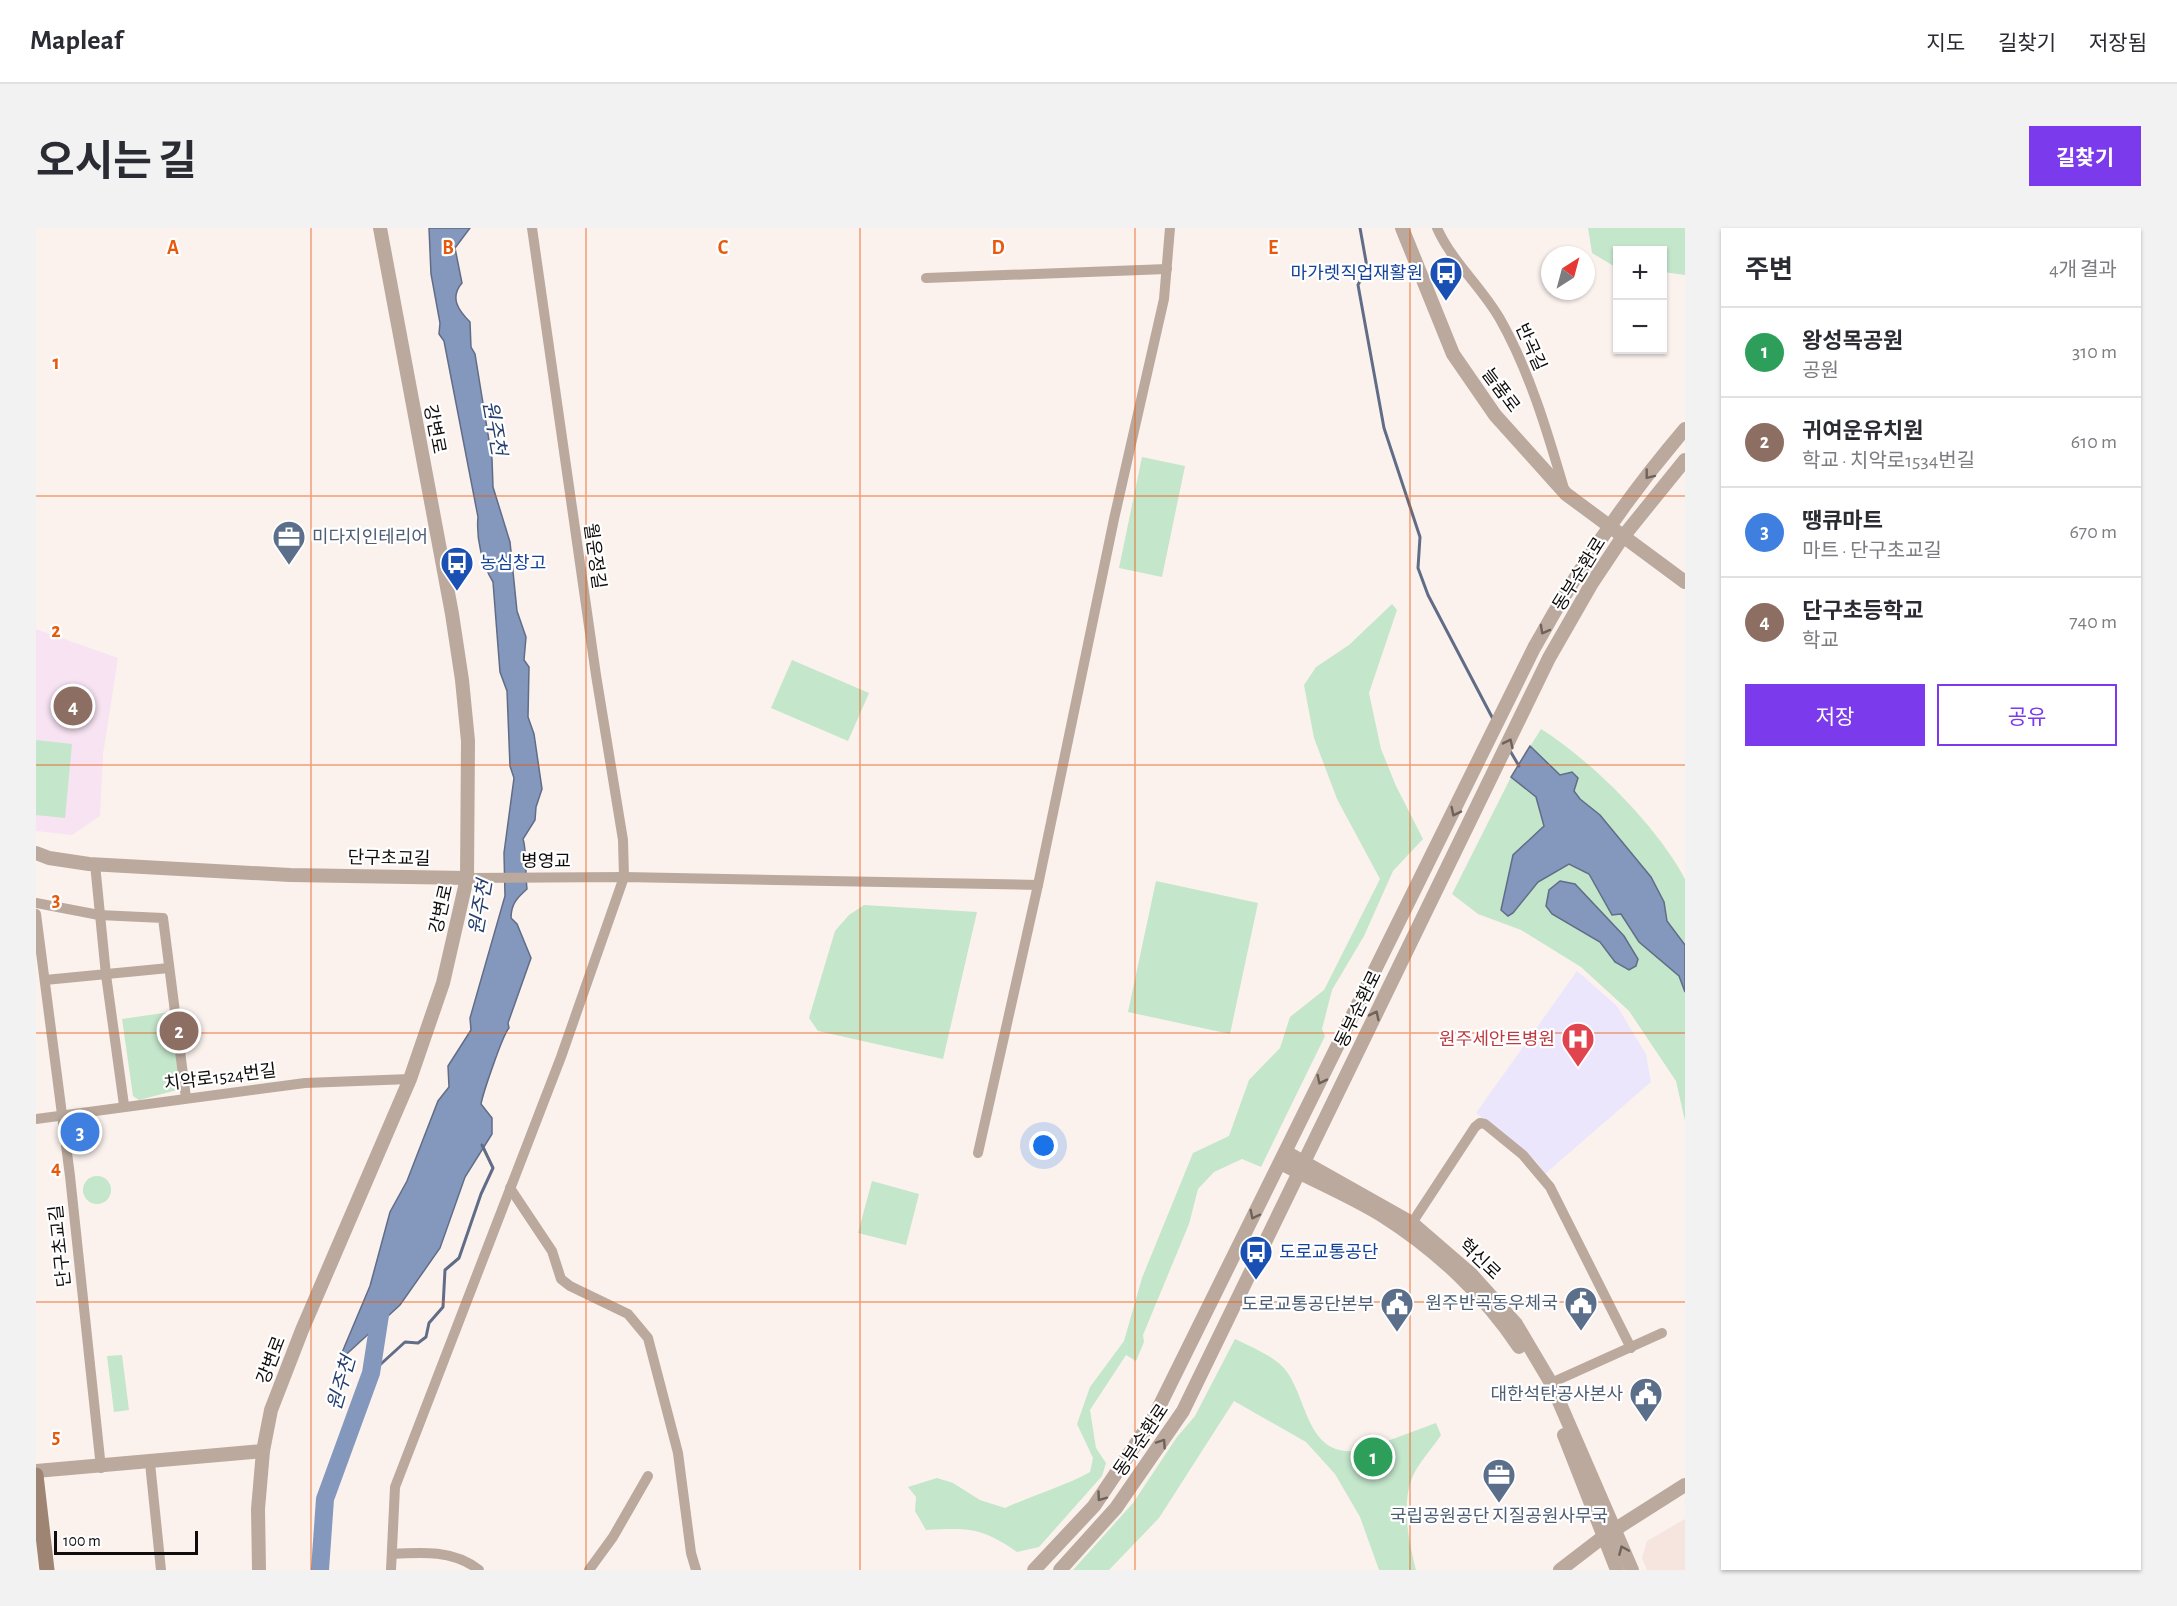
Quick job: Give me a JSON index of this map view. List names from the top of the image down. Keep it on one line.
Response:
{"streets":{"street":["반곡길","늘품로","강변로","월운정길","동부순환로","단구초교길","병영교","치악로1524번길","혁신로"]},"crossings":[["반곡길","늘품로"],["늘품로","동부순환로"],["강변로","단구초교길"],["강변로","병영교"],["강변로","치악로1524번길"],["월운정길","병영교"],["동부순환로","혁신로"],["단구초교길","병영교"],["단구초교길","치악로1524번길"]],"water":["원주천"],"places":{"bus stop":["마가렛직업재활원","농심창고","도로교통공단"],"office":["미다지인테리어","국립공원공단 지질공원사무국"],"hospital":["원주세안트병원"],"public building":["원주반곡동우체국","도로교통공단본부","대한석탄공사본사"]},"scale_bar":"100 m","north":"top right","page":{"header":"Mapleaf","nav":["지도","길찾기","저장됨"],"title":"오시는 길","buttons":["길찾기",["저장","공유"]],"heading":["주변","4개 결과"],"map_buttons":["+","−"],"list":[{"mark":"1","name":"왕성목공원","note":"공원","value":"310 m"},{"mark":"2","name":"귀여운유치원","note":"학교 · 치악로1534번길","value":"610 m"},{"mark":"3","name":"땡큐마트","note":"마트 · 단구초교길","value":"670 m"},{"mark":"4","name":"단구초등학교","note":"학교","value":"740 m"}],"pins":["4","2","3","1"],"scale":"100 m"},"grid":{"columns":["A","B","C","D","E"],"rows":["1","2","3","4","5"]}}
